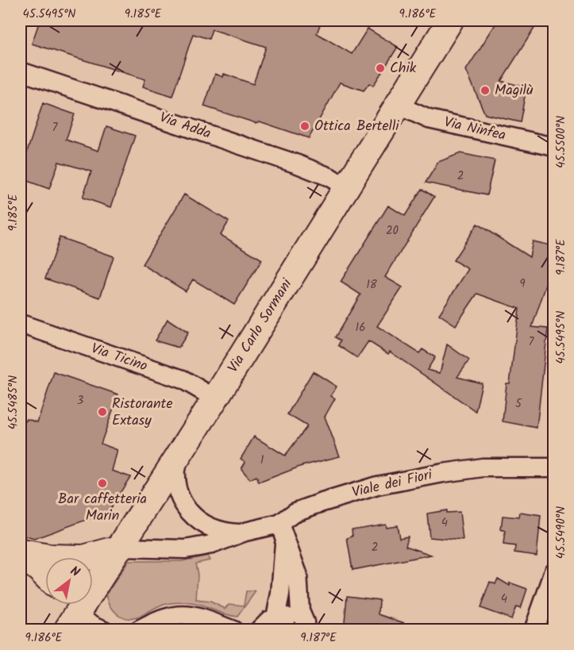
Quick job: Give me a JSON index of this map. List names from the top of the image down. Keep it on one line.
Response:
{"streets":{"main road":["Via Carlo Sormani"],"street":["Via Adda","Via Ninfea","Via Ticino","Viale dei Fiori"]},"crossings":[["Via Adda","Via Carlo Sormani"],["Via Ninfea","Via Carlo Sormani"],["Via Carlo Sormani","Via Ticino"],["Via Carlo Sormani","Viale dei Fiori"]],"places":["Chik","Magilù","Ottica Bertelli","Ristorante Extasy","Bar caffetteria Marin"],"house_numbers":["7","2","20","9","18","16","7","3","5","1","4","2","4"],"north":"top right","coordinates":["45.5495°N","9.185°E","9.186°E","45.5500°N","9.187°E","45.5485°N","45.5490°N"]}
